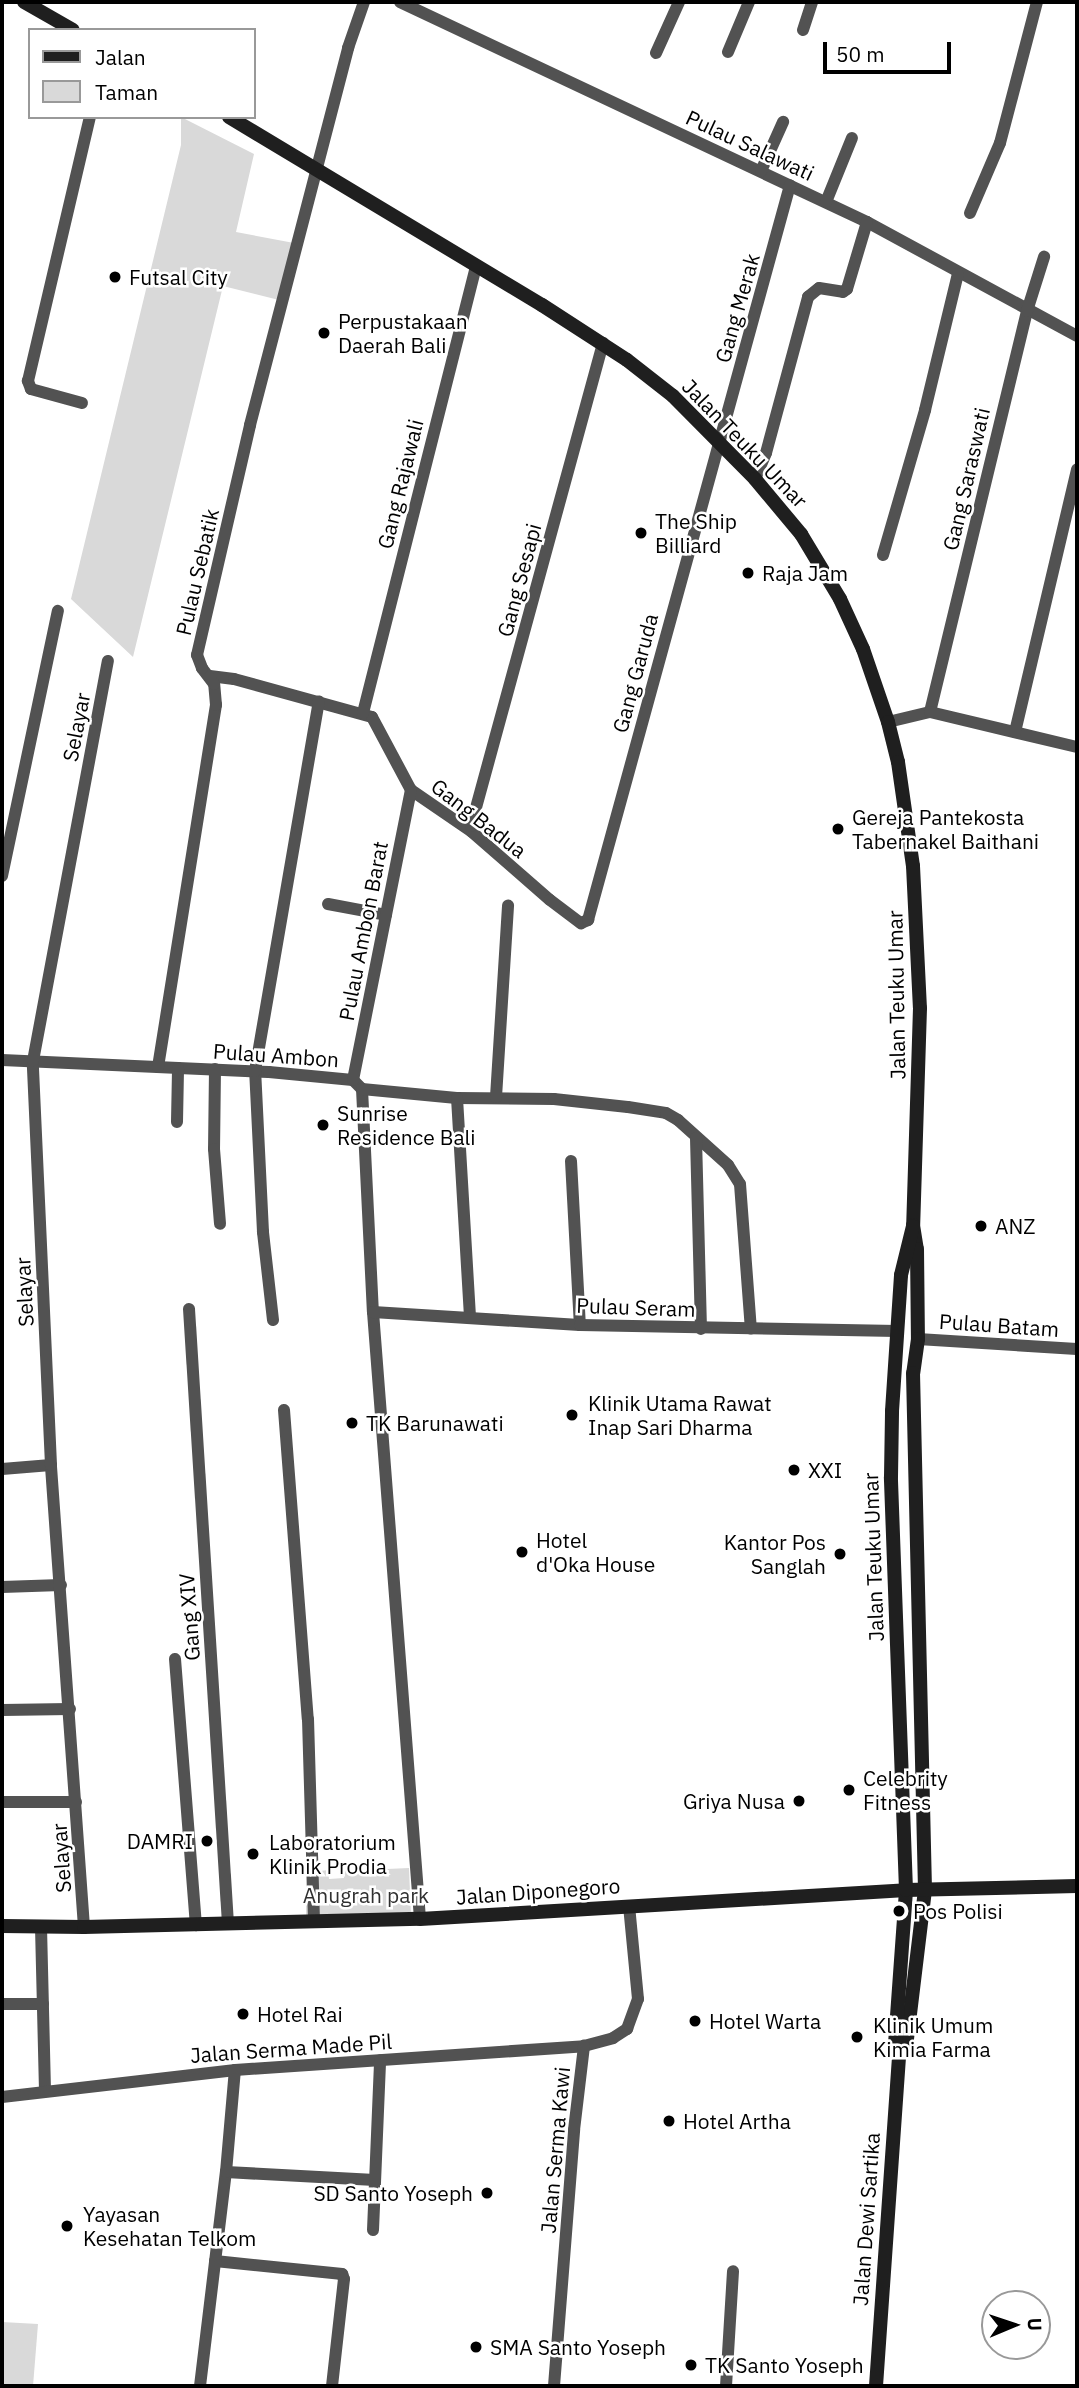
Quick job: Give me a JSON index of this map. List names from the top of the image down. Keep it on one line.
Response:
{"streets":{"main road":["Jalan Teuku Umar","Jalan Diponegoro","Jalan Dewi Sartika"],"street":["Pulau Salawati","Gang Merak","Gang Saraswati","Gang Rajawali","Pulau Sebatik","Gang Sesapi","Gang Garuda","Selayar","Gang Badua","Pulau Ambon Barat","Pulau Ambon","Pulau Seram","Pulau Batam","Gang XIV","Jalan Serma Made Pil","Jalan Serma Kawi"]},"crossings":[["Pulau Salawati","Gang Merak"],["Pulau Salawati","Gang Saraswati"],["Gang Merak","Jalan Teuku Umar"],["Gang Merak","Gang Garuda"],["Jalan Teuku Umar","Gang Rajawali"],["Jalan Teuku Umar","Pulau Sebatik"],["Jalan Teuku Umar","Gang Sesapi"],["Jalan Teuku Umar","Gang Garuda"],["Jalan Teuku Umar","Pulau Seram"],["Jalan Teuku Umar","Pulau Batam"],["Jalan Teuku Umar","Jalan Diponegoro"],["Jalan Teuku Umar","Jalan Dewi Sartika"],["Pulau Sebatik","Pulau Ambon"],["Gang Garuda","Gang Badua"],["Selayar","Pulau Ambon"],["Selayar","Jalan Diponegoro"],["Gang Badua","Pulau Ambon Barat"],["Pulau Ambon Barat","Pulau Ambon"],["Pulau Ambon","Pulau Seram"],["Pulau Ambon","Jalan Diponegoro"],["Gang XIV","Jalan Diponegoro"],["Jalan Diponegoro","Jalan Serma Kawi"],["Jalan Diponegoro","Jalan Dewi Sartika"],["Jalan Serma Made Pil","Jalan Serma Kawi"]],"parks":["Anugrah park"],"places":["Futsal City","Perpustakaan Daerah Bali","The Ship Billiard","Raja Jam","Gereja Pantekosta Tabernakel Baithani","Sunrise Residence Bali","ANZ","Klinik Utama Rawat Inap Sari Dharma","TK Barunawati","XXI","Hotel d'Oka House","Kantor Pos Sanglah","Celebrity Fitness","Griya Nusa","DAMRI","Laboratorium Klinik Prodia","Pos Polisi","Hotel Rai","Hotel Warta","Klinik Umum Kimia Farma","Hotel Artha","SD Santo Yoseph","Yayasan Kesehatan Telkom","SMA Santo Yoseph","TK Santo Yoseph"],"legend":["Jalan","Taman"],"scale_bar":"50 m","north":"right"}
